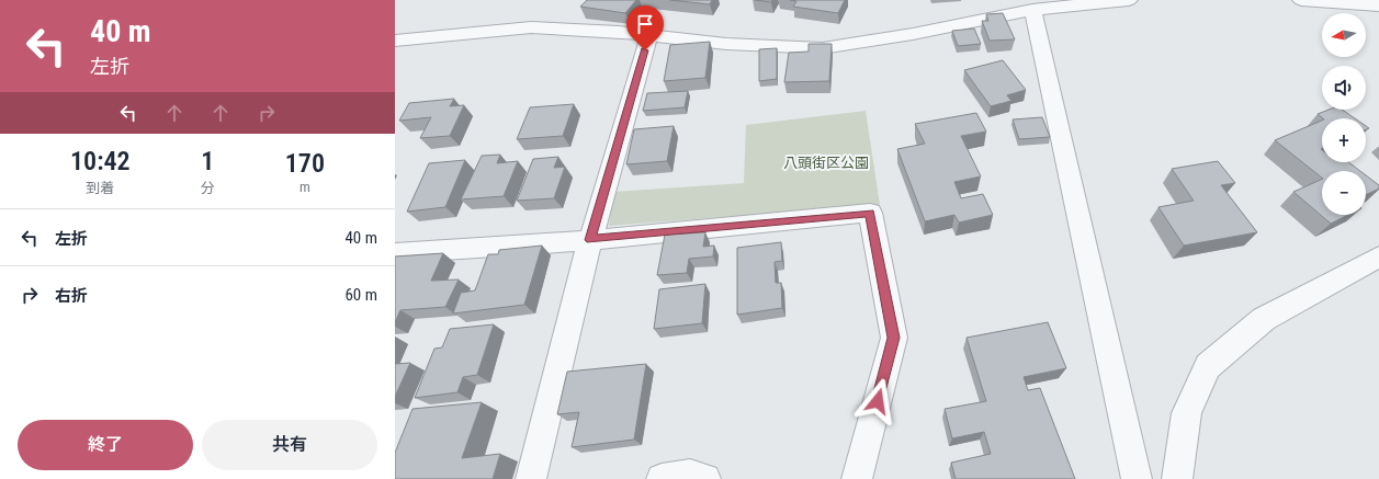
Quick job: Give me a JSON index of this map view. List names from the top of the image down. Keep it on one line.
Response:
{"parks":["八頭街区公園"],"north":"left","page":{"turn":["40 m","左折"],"map_buttons":["+","−"],"eta":["10:42","到着","1","分","170","m"],"list":[{"name":"左折","value":"40 m"},{"name":"右折","value":"60 m"}],"buttons":["終了","共有"]}}
